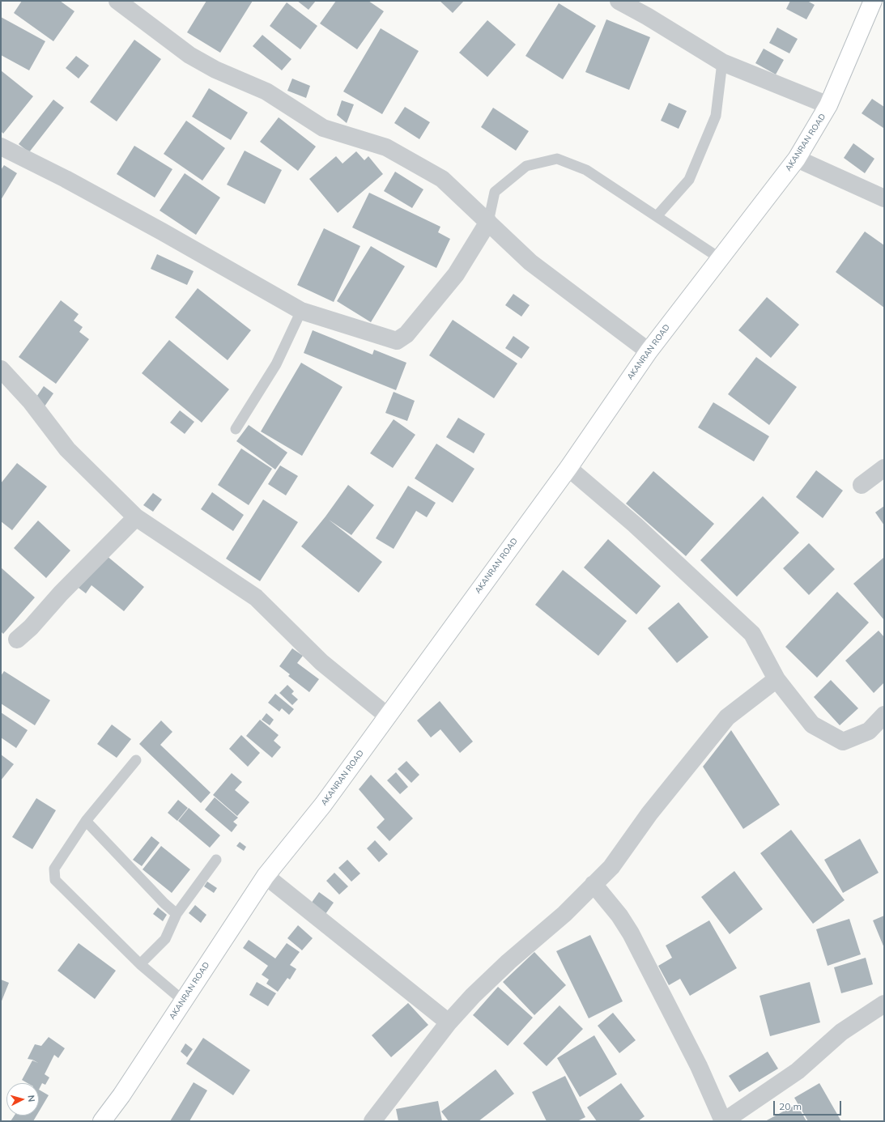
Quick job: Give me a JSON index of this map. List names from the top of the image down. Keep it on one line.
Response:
{"streets":{"main road":["AKANRAN ROAD"]},"scale_bar":"20 m","north":"right"}
